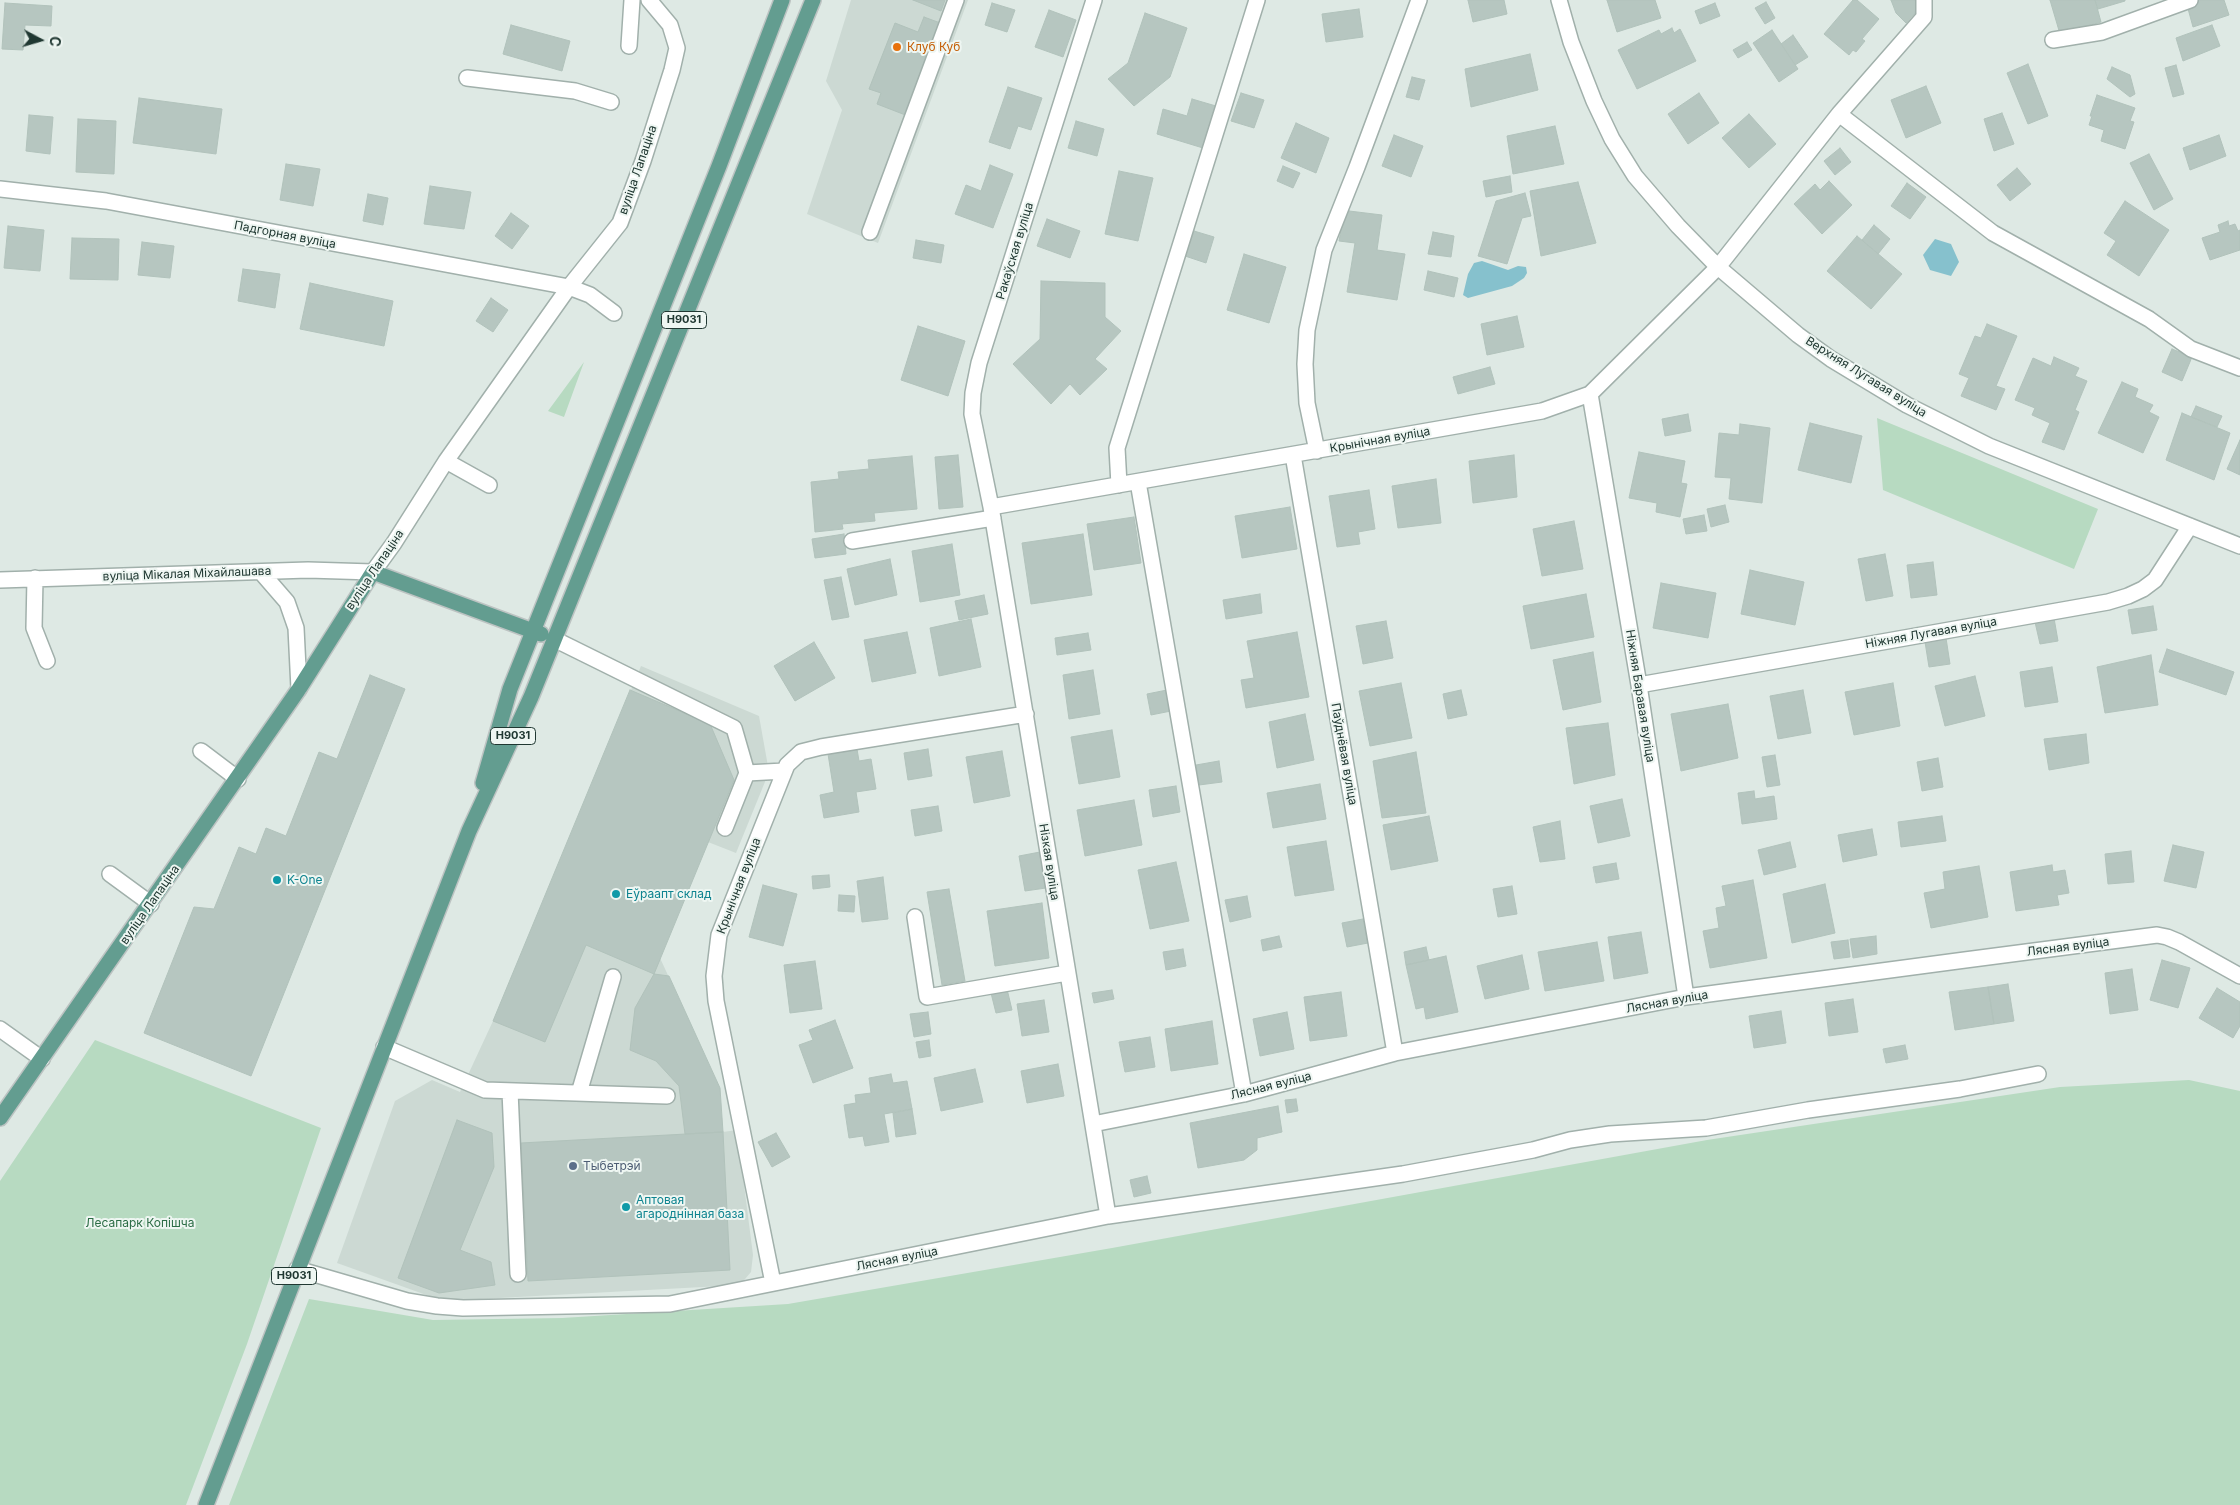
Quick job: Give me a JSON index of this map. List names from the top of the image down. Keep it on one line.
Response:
{"streets":{"main road":["вуліца Лапаціна","Н9031"],"street":["Падгорная вуліца","Ракаўская вуліца","Верхняя Лугавая вуліца","Крынічная вуліца","вуліца Мікалая Міхайлашава","Ніжняя Лугавая вуліца","Ніжняя Баравая вуліца","Паўднёвая вуліца","Нізкая вуліца","Лясная вуліца"]},"crossings":[["вуліца Лапаціна","Падгорная вуліца"],["вуліца Лапаціна","вуліца Мікалая Міхайлашава"],["Ракаўская вуліца","Крынічная вуліца"],["Ракаўская вуліца","Нізкая вуліца"],["Н9031","Лясная вуліца"],["Верхняя Лугавая вуліца","Крынічная вуліца"],["Верхняя Лугавая вуліца","Ніжняя Лугавая вуліца"],["Крынічная вуліца","Ніжняя Баравая вуліца"],["Крынічная вуліца","Паўднёвая вуліца"],["Крынічная вуліца","Нізкая вуліца"],["Крынічная вуліца","Лясная вуліца"],["Ніжняя Лугавая вуліца","Ніжняя Баравая вуліца"],["Ніжняя Баравая вуліца","Лясная вуліца"],["Паўднёвая вуліца","Лясная вуліца"],["Нізкая вуліца","Лясная вуліца"]],"parks":["Лесапарк Копішча"],"places":["Клуб Куб","K-One","Еўраапт склад","Тыбетрэй","Аптовая агароднінная база"],"north":"right"}
